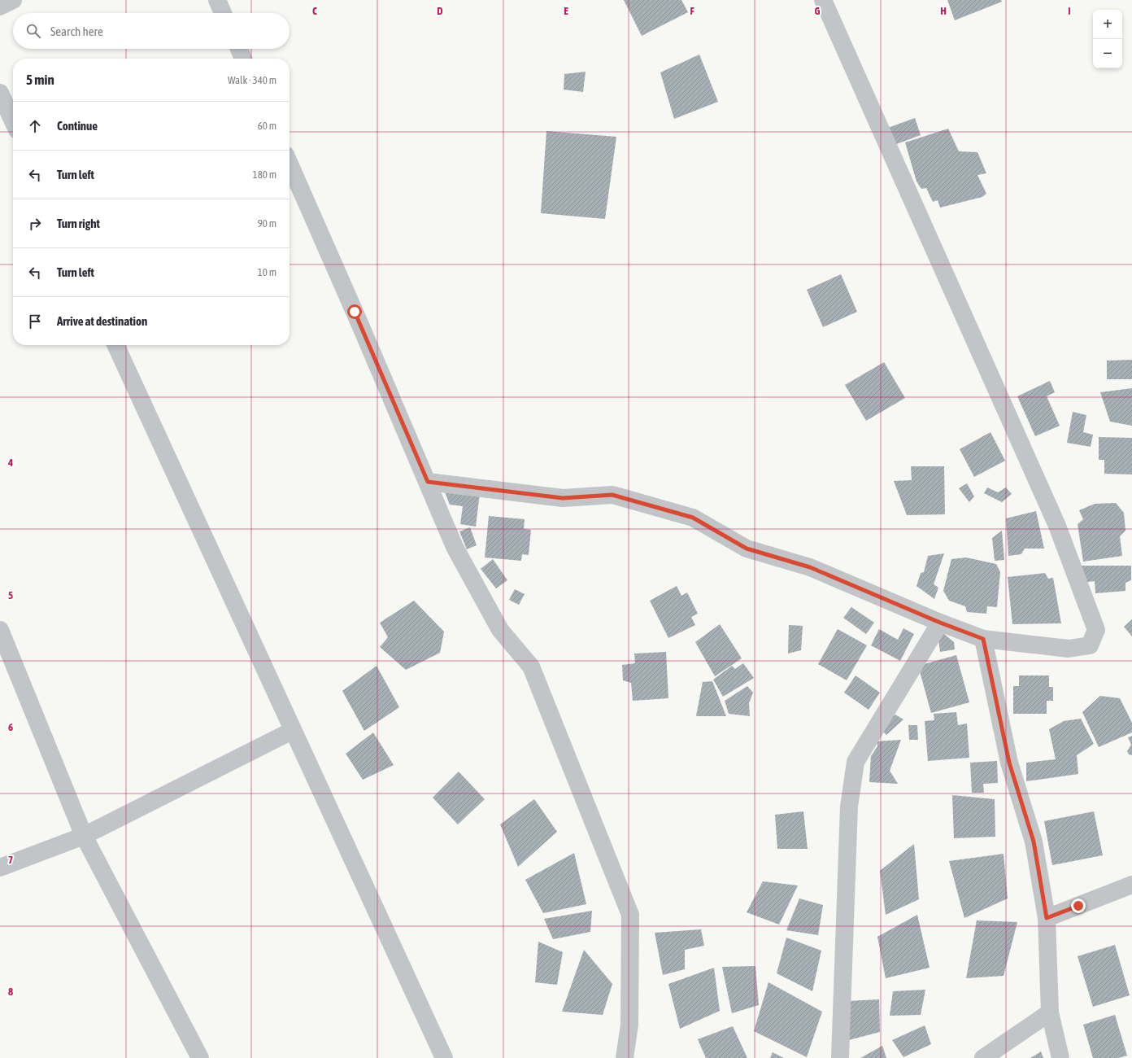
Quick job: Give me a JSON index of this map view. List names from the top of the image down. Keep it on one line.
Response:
{"page":{"map_buttons":["+","−"],"search":"Search here","heading":["5 min","Walk · 340 m"],"list":[["Continue","60 m"],["Turn left","180 m"],["Turn right","90 m"],["Turn left","10 m"],"Arrive at destination"]},"grid":{"columns":["C","D","E","F","G","H","I"],"rows":["4","5","6","7","8"]}}
